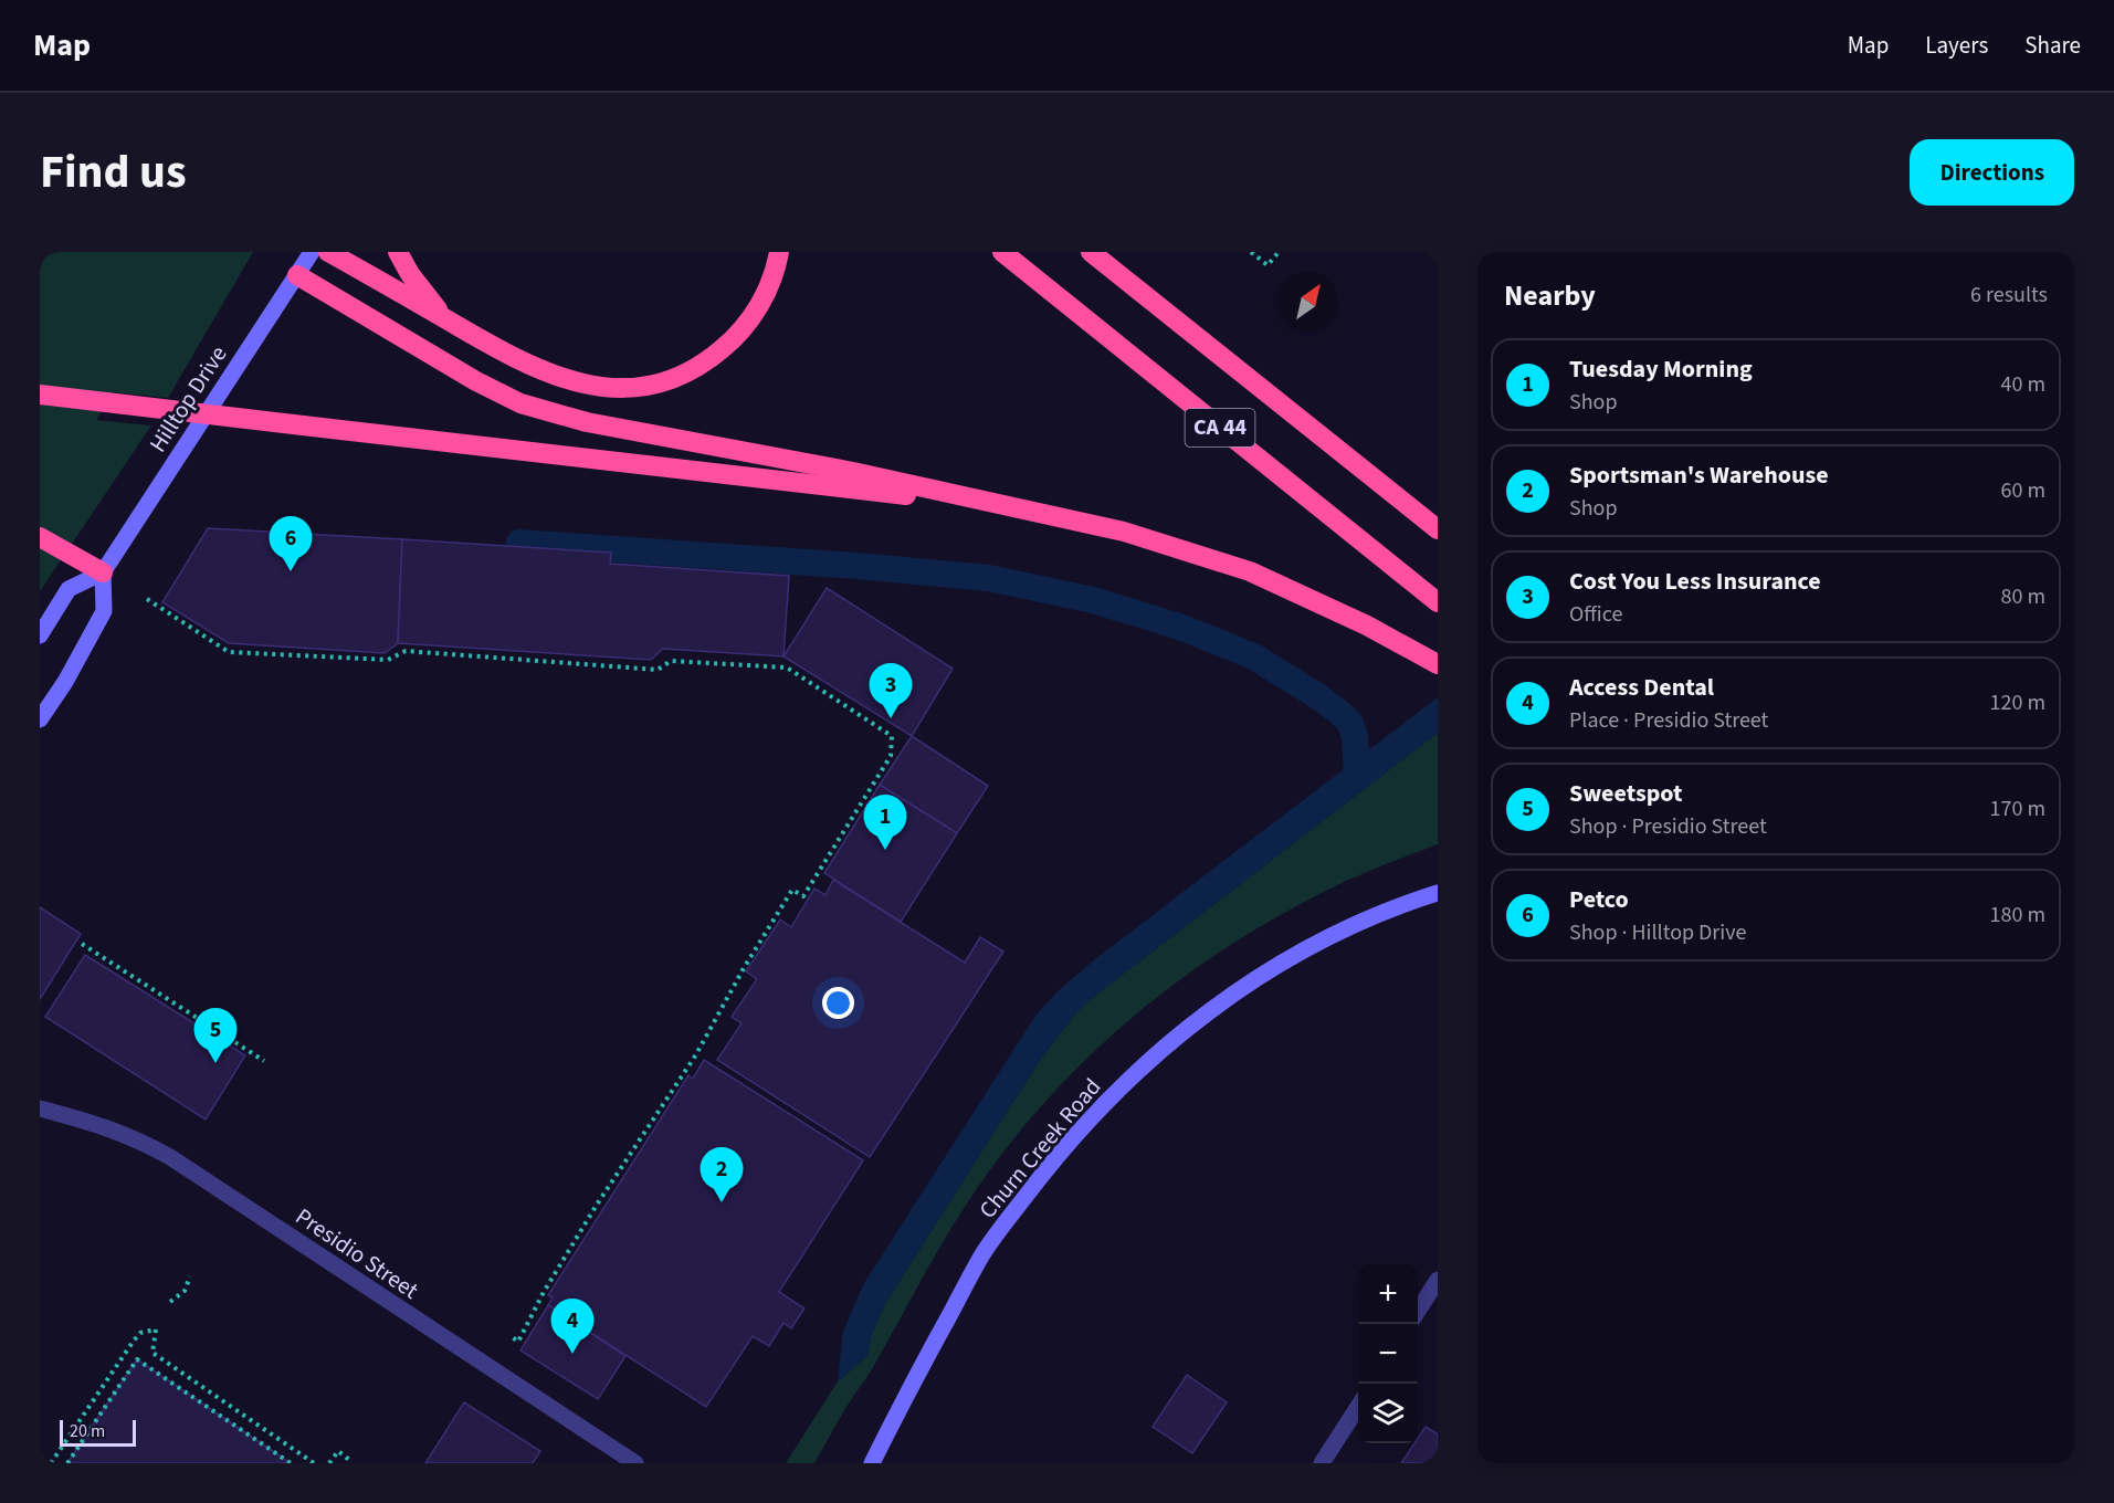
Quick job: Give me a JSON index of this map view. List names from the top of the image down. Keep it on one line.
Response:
{"streets":{"highway":["CA 44"],"main road":["Hilltop Drive","Churn Creek Road"],"street":["Presidio Street"]},"scale_bar":"20 m","north":"top right","page":{"header":"Map","nav":["Map","Layers","Share"],"title":"Find us","buttons":"Directions","heading":["Nearby","6 results"],"list":[{"mark":"1","name":"Tuesday Morning","note":"Shop","value":"40 m"},{"mark":"2","name":"Sportsman's Warehouse","note":"Shop","value":"60 m"},{"mark":"3","name":"Cost You Less Insurance","note":"Office","value":"80 m"},{"mark":"4","name":"Access Dental","note":"Place · Presidio Street","value":"120 m"},{"mark":"5","name":"Sweetspot","note":"Shop · Presidio Street","value":"170 m"},{"mark":"6","name":"Petco","note":"Shop · Hilltop Drive","value":"180 m"}],"pins":["6","3","1","5","2","4"],"map_buttons":["+","−"],"scale":"20 m"}}
